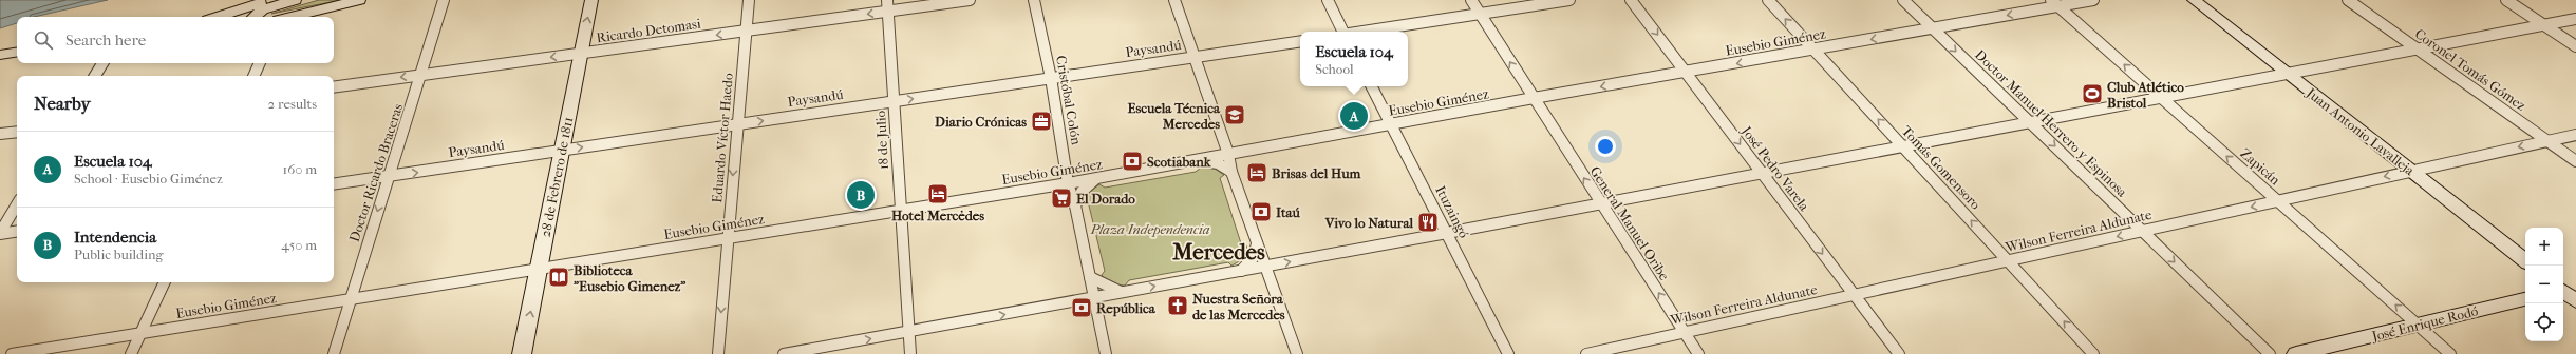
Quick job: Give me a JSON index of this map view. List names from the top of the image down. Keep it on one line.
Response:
{"streets":{"street":["Ricardo Detomasi","Eusebio Giménez","Paysandú","Coronel Tomás Gómez","Cristóbal Colón","Doctor Manuel Herrero y Espinosa","Juan Antonio Lavalleja","Eduardo Víctor Haedo","18 de Julio","Zapicán","Tomás Gomensoro","José Pedro Varela","Doctor Ricardo Braceras","28 de Febrero de 1811","Ituzaingó","General Manuel Oribe","Wilson Ferreira Aldunate","José Enrique Rodó"]},"crossings":[["Ricardo Detomasi","Eduardo Víctor Haedo"],["Ricardo Detomasi","18 de Julio"],["Ricardo Detomasi","Doctor Ricardo Braceras"],["Ricardo Detomasi","28 de Febrero de 1811"],["Eusebio Giménez","Cristóbal Colón"],["Eusebio Giménez","Doctor Manuel Herrero y Espinosa"],["Eusebio Giménez","Eduardo Víctor Haedo"],["Eusebio Giménez","18 de Julio"],["Eusebio Giménez","Zapicán"],["Eusebio Giménez","Tomás Gomensoro"],["Eusebio Giménez","José Pedro Varela"],["Eusebio Giménez","Doctor Ricardo Braceras"],["Eusebio Giménez","28 de Febrero de 1811"],["Eusebio Giménez","Ituzaingó"],["Eusebio Giménez","General Manuel Oribe"],["Paysandú","Cristóbal Colón"],["Paysandú","Eduardo Víctor Haedo"],["Paysandú","18 de Julio"],["Paysandú","Doctor Ricardo Braceras"],["Paysandú","28 de Febrero de 1811"],["Coronel Tomás Gómez","Wilson Ferreira Aldunate"],["Doctor Manuel Herrero y Espinosa","Wilson Ferreira Aldunate"],["Juan Antonio Lavalleja","Wilson Ferreira Aldunate"],["Zapicán","Wilson Ferreira Aldunate"],["Zapicán","José Enrique Rodó"],["Tomás Gomensoro","Wilson Ferreira Aldunate"],["José Pedro Varela","Wilson Ferreira Aldunate"],["General Manuel Oribe","Wilson Ferreira Aldunate"]],"one_way":["Ricardo Detomasi","Paysandú","Doctor Manuel Herrero y Espinosa","Eduardo Víctor Haedo","Zapicán","Tomás Gomensoro","José Pedro Varela","28 de Febrero de 1811","General Manuel Oribe","Wilson Ferreira Aldunate"],"districts":["Mercedes"],"parks":["Plaza Independencia"],"places":{"sports":["Club Atlético Bristol"],"school or university":["Escuela Técnica Mercedes"],"office":["Diario Crónicas"],"bank":["Scotiabank","Itaú","República"],"hotel":["Brisas del Hum","Hotel Mercėdes"],"supermarket":["El Dorado"],"restaurant":["Vivo lo Natural"],"library":["Biblioteca \"Eusebio Gimenez\""],"church":["Nuestra Señora de las Mercedes"]},"page":{"search":"Search here","popup":["Escuela 104","School"],"heading":["Nearby","2 results"],"pins":["A","B"],"list":[{"mark":"A","name":"Escuela 104","note":"School · Eusebio Giménez","value":"160 m"},{"mark":"B","name":"Intendencia","note":"Public building","value":"450 m"}],"map_buttons":["+","−"]}}
